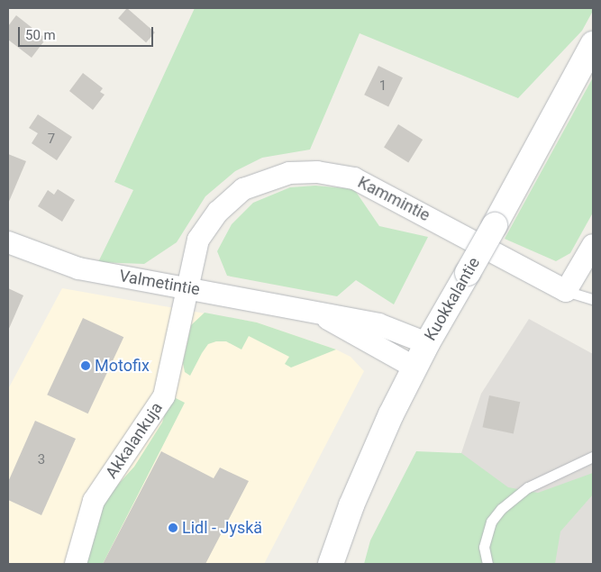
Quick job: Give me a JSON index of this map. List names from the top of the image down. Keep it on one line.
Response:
{"streets":{"main road":["Kuokkalantie"],"street":["Kammintie","Valmetintie","Akkalankuja"]},"crossings":[["Kammintie","Valmetintie"],["Kammintie","Akkalankuja"],["Valmetintie","Kuokkalantie"],["Valmetintie","Akkalankuja"]],"places":["Motofix","Lidl - Jyskä"],"house_numbers":["1","7","3"],"scale_bar":"50 m"}
